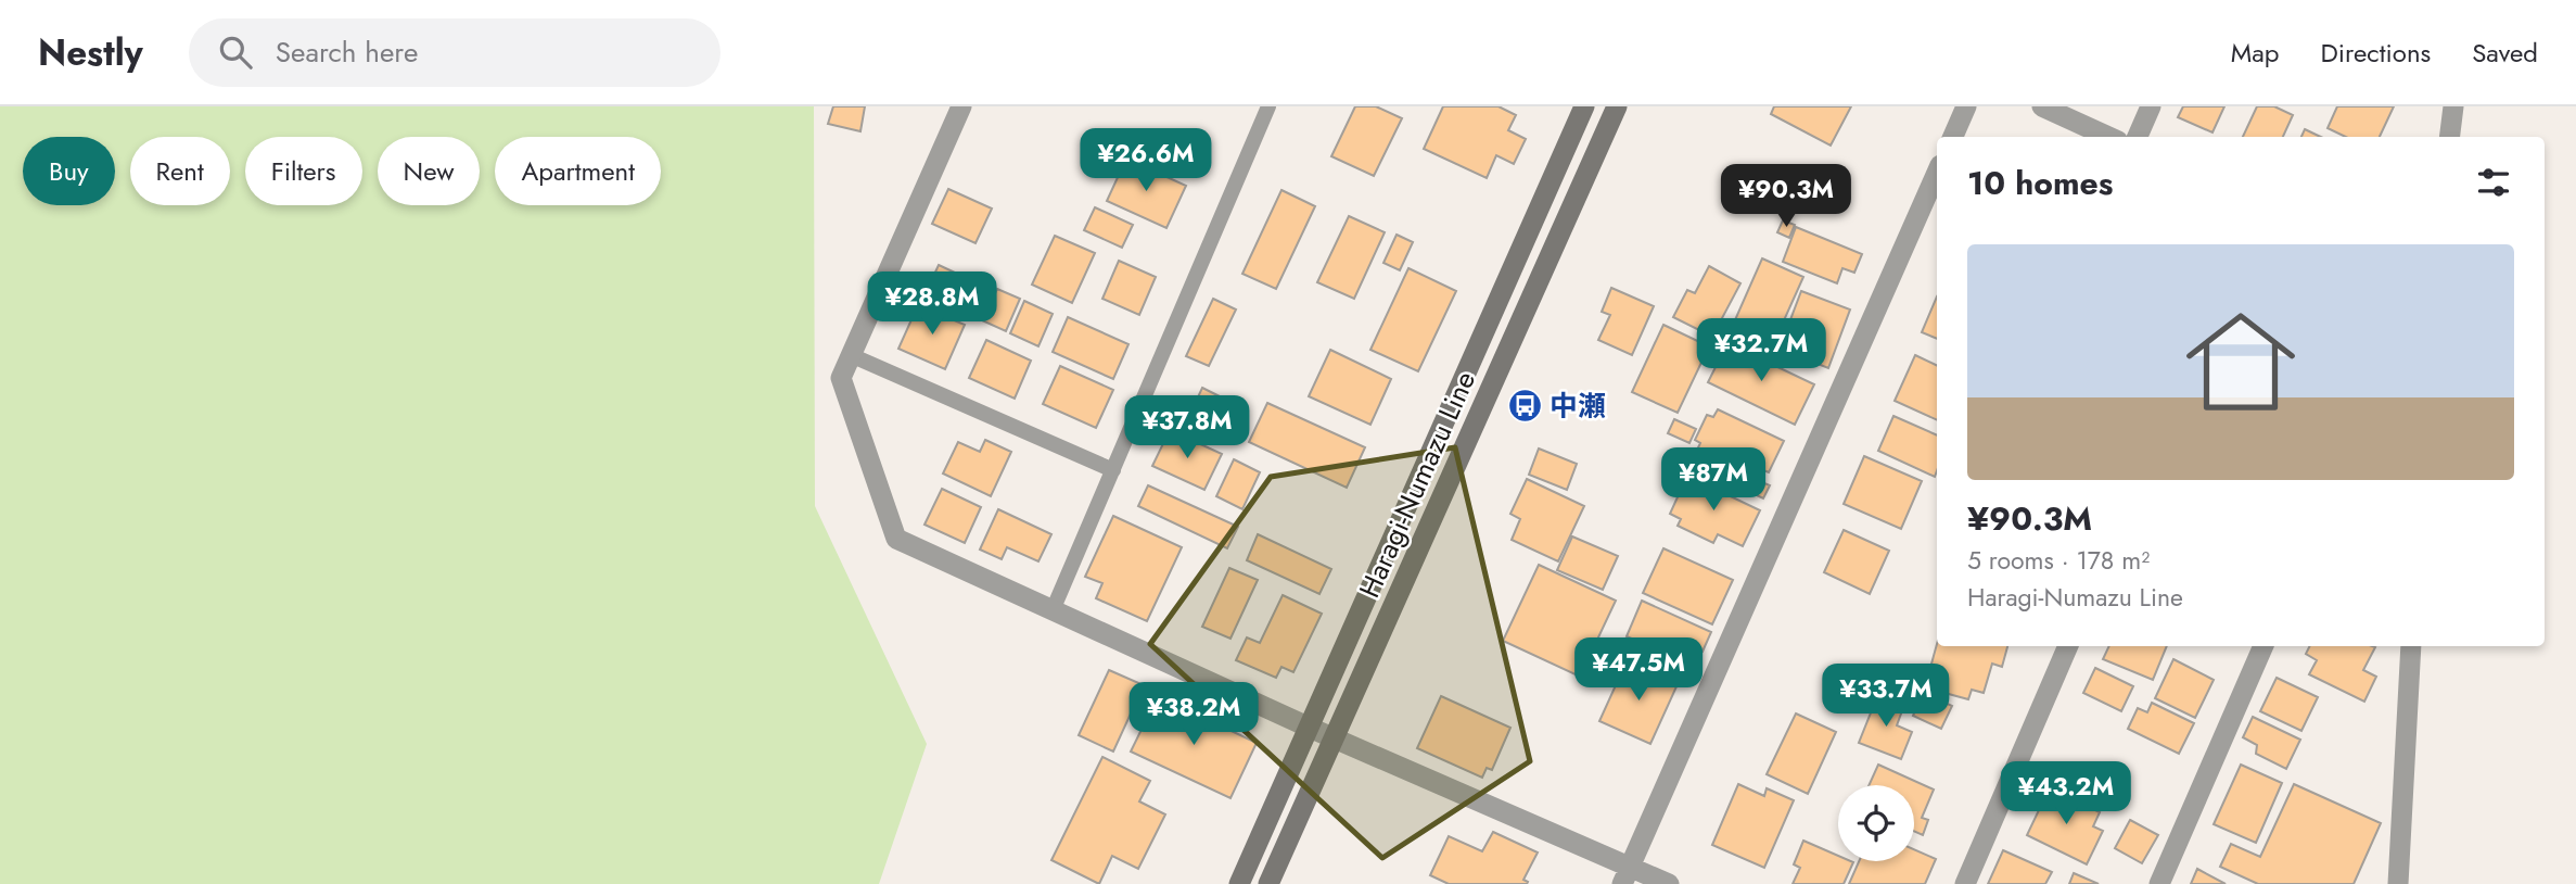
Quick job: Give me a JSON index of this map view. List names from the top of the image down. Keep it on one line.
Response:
{"streets":{"main road":["Haragi-Numazu Line"]},"places":{"bus stop":["中瀬"]},"page":{"header":"Nestly","search":"Search here","nav":["Map","Directions","Saved"],"price":["¥26.6M","¥90.3M","¥28.8M","¥32.7M","¥37.8M","¥87M","¥47.5M","¥33.7M","¥38.2M","¥43.2M"],"chip":["Buy","Rent","Filters","New","Apartment"],"heading":"10 homes","list":[{"name":"¥90.3M","note":"5 rooms · 178 m² · Haragi-Numazu Line"}]}}
